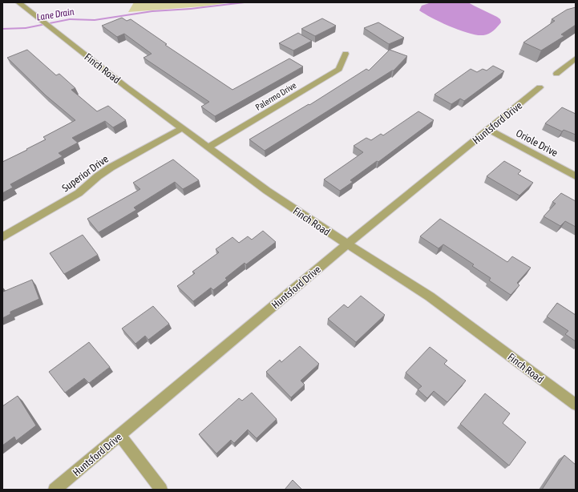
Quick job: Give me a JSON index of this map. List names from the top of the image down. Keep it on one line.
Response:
{"streets":{"street":["Finch Road","Palermo Drive","Huntsford Drive","Oriole Drive","Superior Drive"]},"crossings":[["Finch Road","Palermo Drive"],["Finch Road","Huntsford Drive"],["Finch Road","Superior Drive"],["Huntsford Drive","Oriole Drive"]],"water":["Lane Drain"]}
